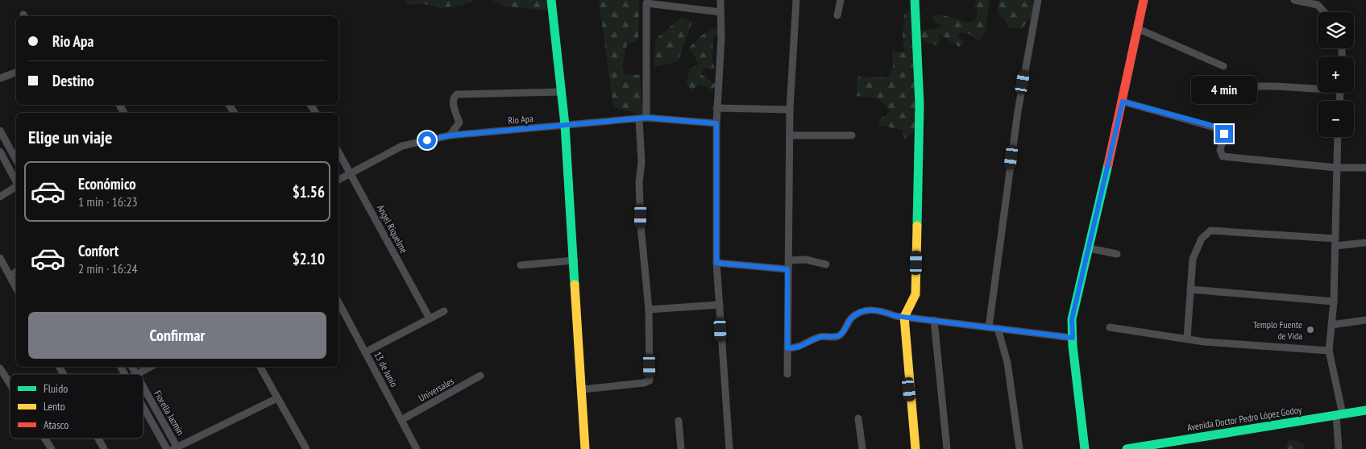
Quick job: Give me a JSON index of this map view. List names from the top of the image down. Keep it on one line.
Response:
{"streets":{"street":["Rio Apa","Angel Riquelme","13 de Junio","Universales","Fiorella Jazmin","Avenida Doctor Pedro López Godoy"]},"crossings":[["Rio Apa","Angel Riquelme"],["13 de Junio","Universales"]],"places":["Templo Fuente de Vida"],"legend":["Fluido","Lento","Atasco"],"page":{"map_buttons":["+","−"],"banner":["Rio Apa","Destino"],"bubble":"4 min","heading":"Elige un viaje","list":[{"name":"Económico","note":"1 min · 16:23","value":"$1.56"},{"name":"Confort","note":"2 min · 16:24","value":"$2.10"}],"buttons":"Confirmar"}}
